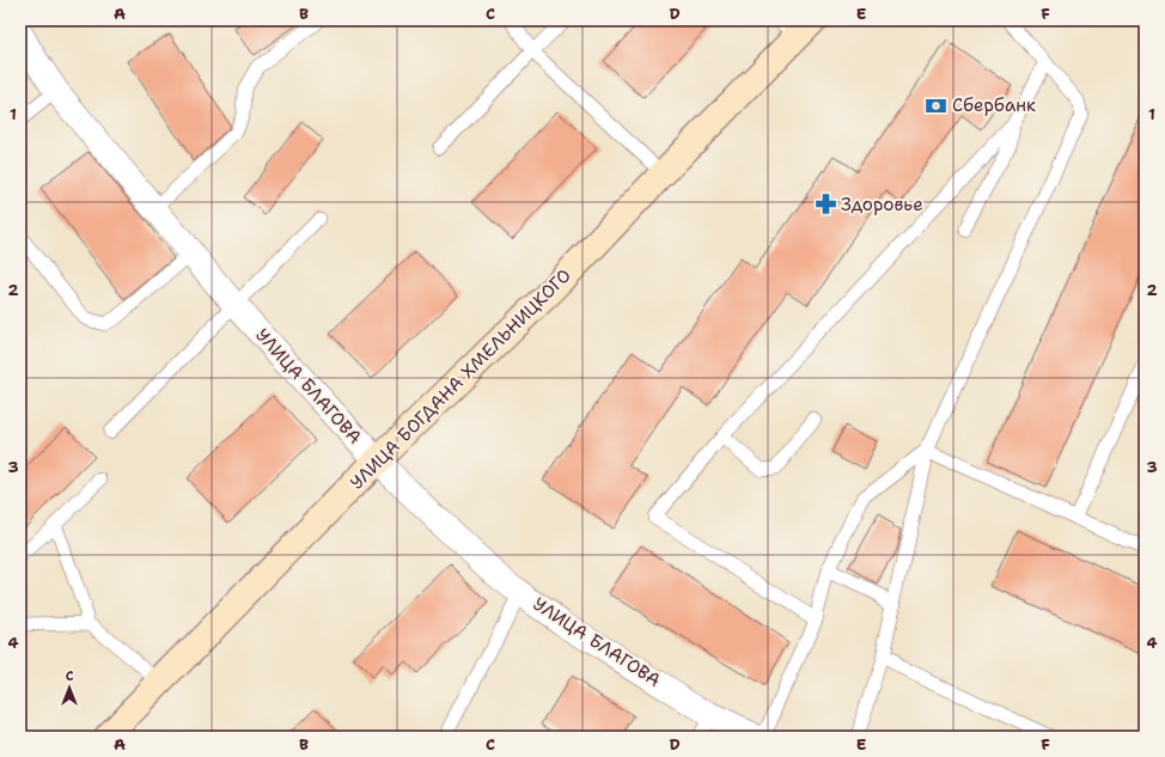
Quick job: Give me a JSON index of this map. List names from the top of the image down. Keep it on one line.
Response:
{"streets":{"main road":["УЛИЦА БОГДАНА ХМЕЛЬНИЦКОГО"],"street":["УЛИЦА БЛАГОВА"]},"crossings":[["УЛИЦА БОГДАНА ХМЕЛЬНИЦКОГО","УЛИЦА БЛАГОВА"]],"places":{"bank":["Сбербанк"],"pharmacy":["Здоровье"]},"north":"top","grid":{"columns":["A","B","C","D","E","F"],"rows":["1","2","3","4"]}}
